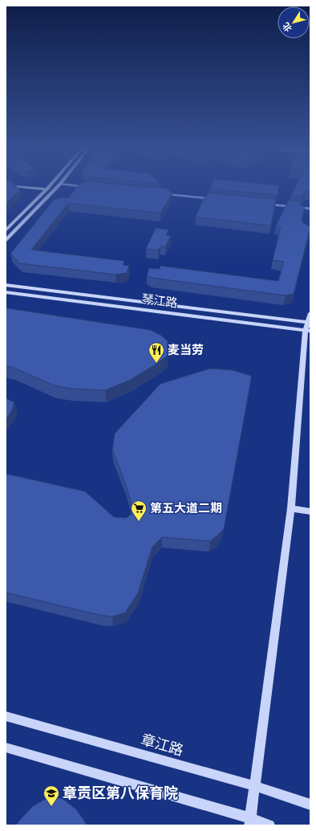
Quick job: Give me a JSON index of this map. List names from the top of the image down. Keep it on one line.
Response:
{"streets":{"main road":["琴江路","章江路"]},"places":{"restaurant":["麦当劳"],"supermarket":["第五大道二期"],"school or university":["章贡区第八保育院"]},"north":"bottom left"}
